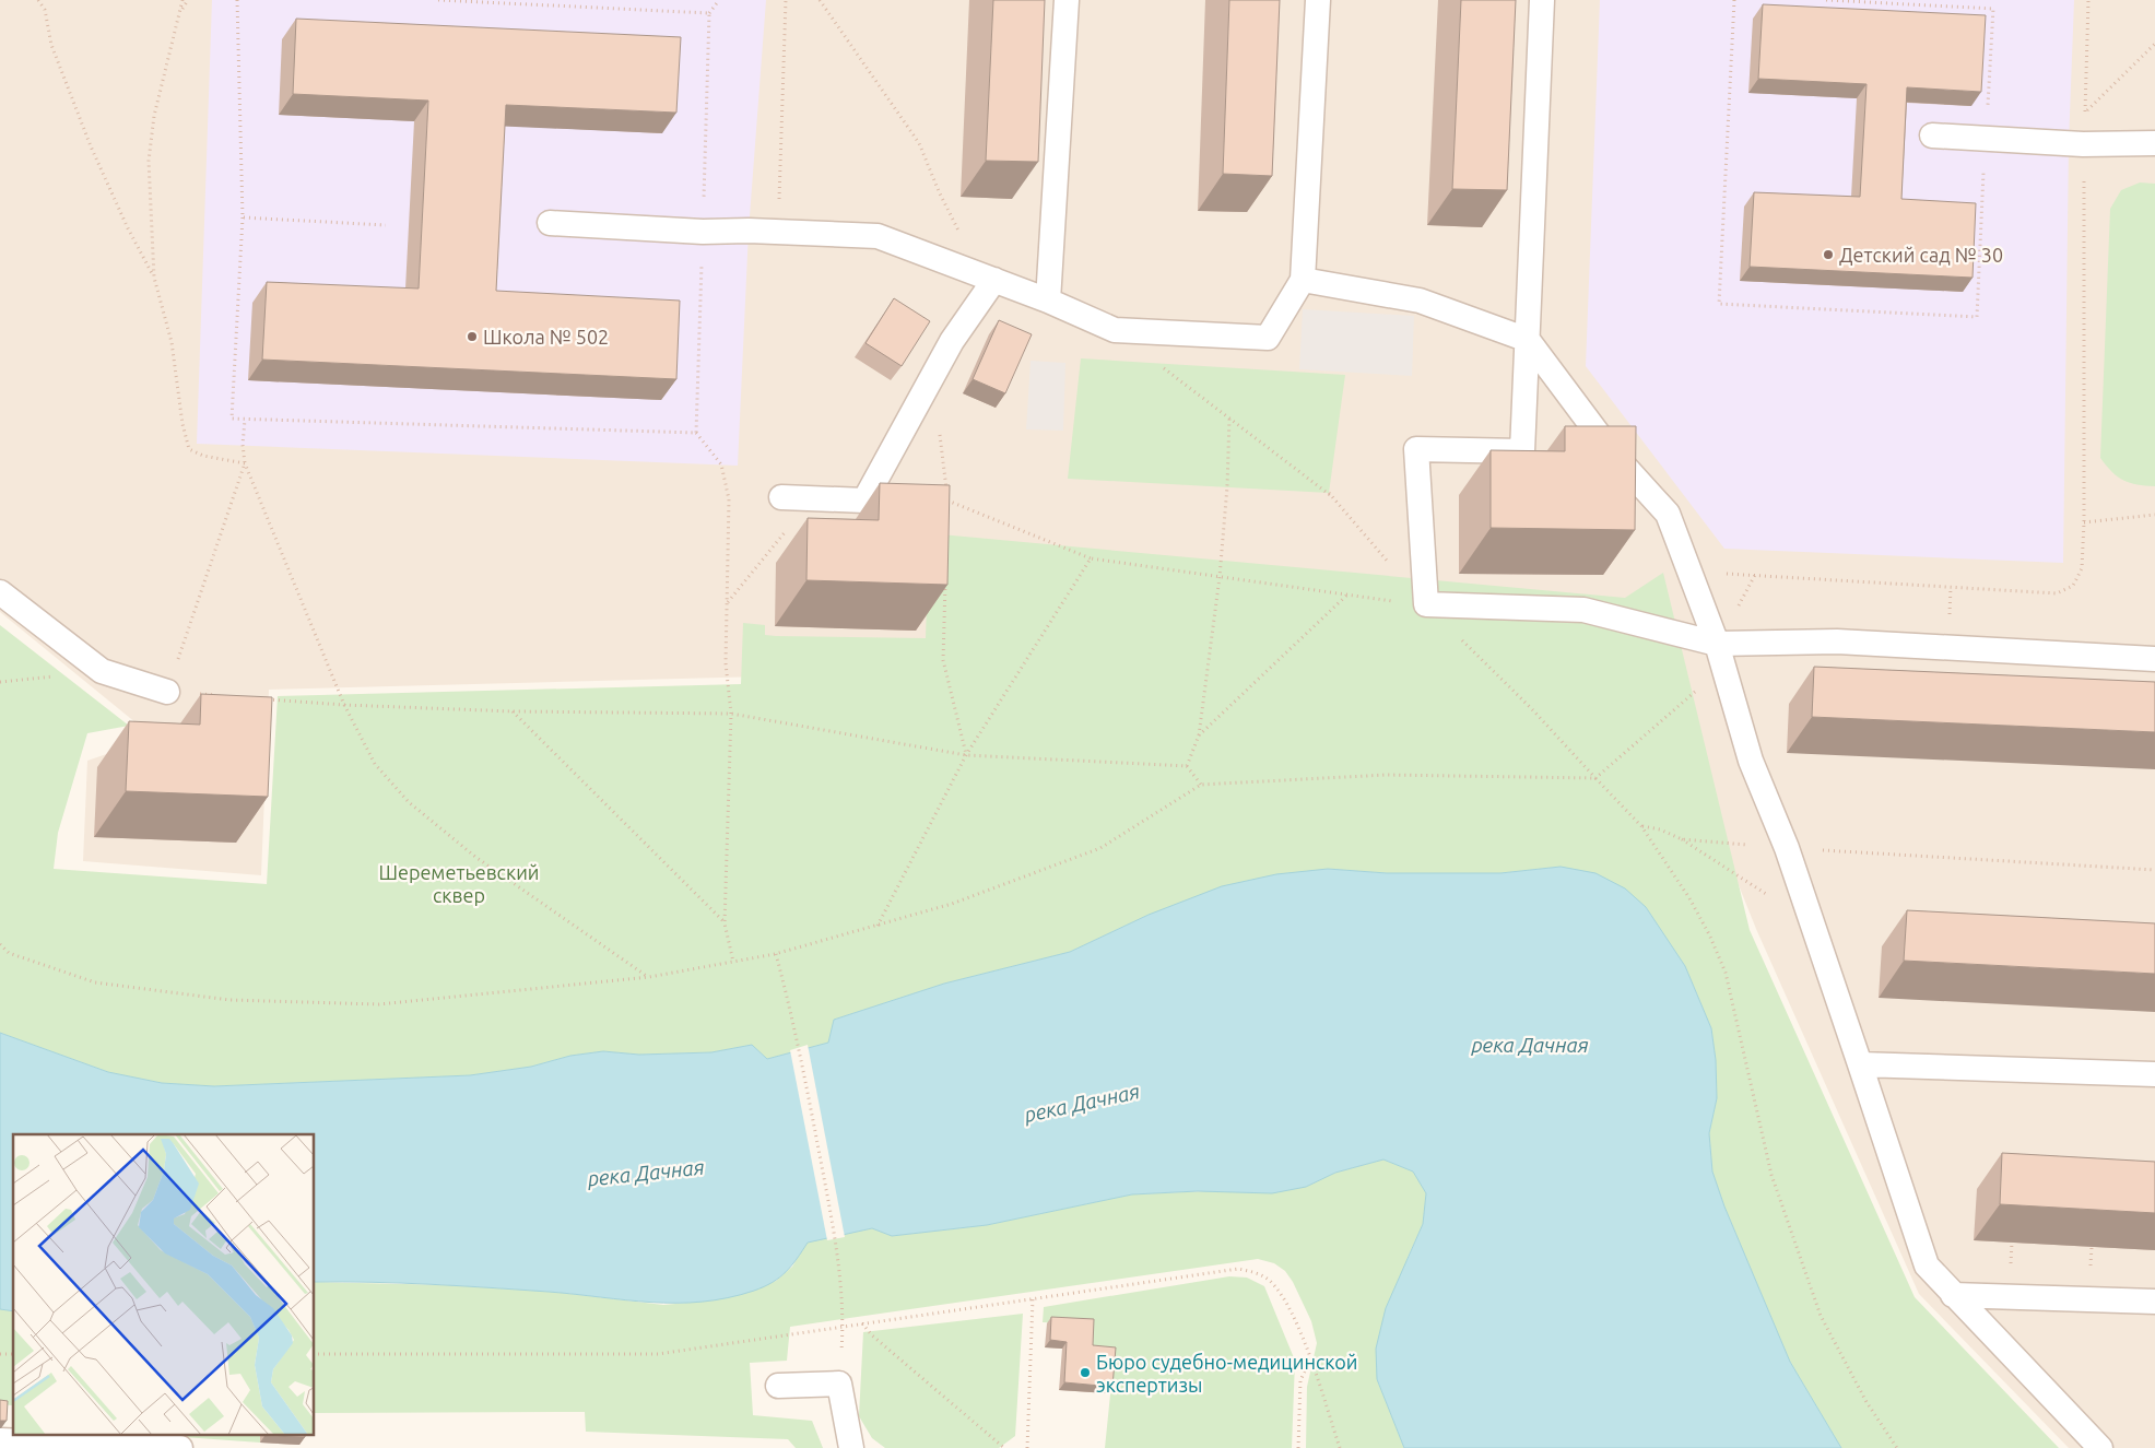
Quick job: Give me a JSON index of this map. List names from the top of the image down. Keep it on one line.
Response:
{"water":["река Дачная"],"parks":["Шереметьевский сквер"],"places":["Детский сад № 30","Школа № 502","Бюро судебно-медицинской экспертизы"]}
